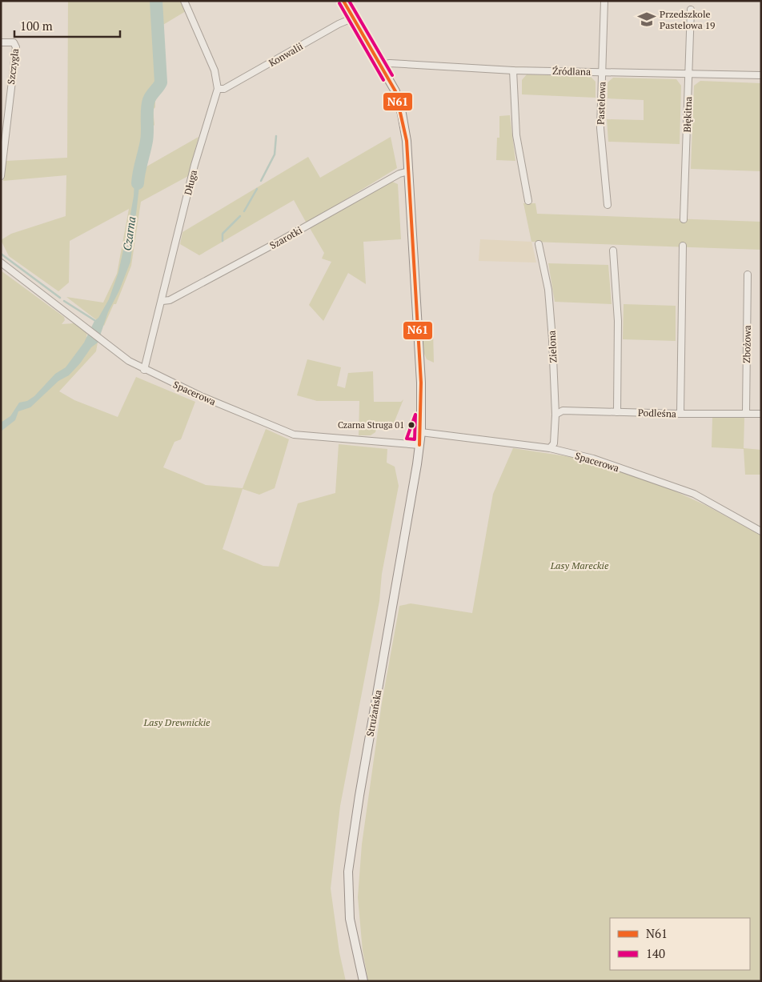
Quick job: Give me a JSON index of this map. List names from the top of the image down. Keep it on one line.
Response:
{"streets":{"main road":["Strużańska"],"street":["Konwalii","Szczygla","Źródlana","Pastelowa","Błękitna","Długa","Szarotki","Zbożowa","Zielona","Spacerowa","Podleśna"]},"crossings":[["Konwalii","Długa"],["Konwalii","Strużańska"],["Źródlana","Pastelowa"],["Źródlana","Błękitna"],["Źródlana","Strużańska"],["Długa","Szarotki"],["Długa","Spacerowa"],["Szarotki","Strużańska"],["Zbożowa","Podleśna"],["Zielona","Spacerowa"],["Zielona","Podleśna"],["Spacerowa","Strużańska"]],"water":["Czarna"],"parks":["Lasy Mareckie","Lasy Drewnickie"],"places":{"school or university":["Przedszkole Pastelowa 19"],"other":["Czarna Struga 01"]},"lines":["transit line N61","transit line 140"],"legend":["N61","140"],"scale_bar":"100 m"}
